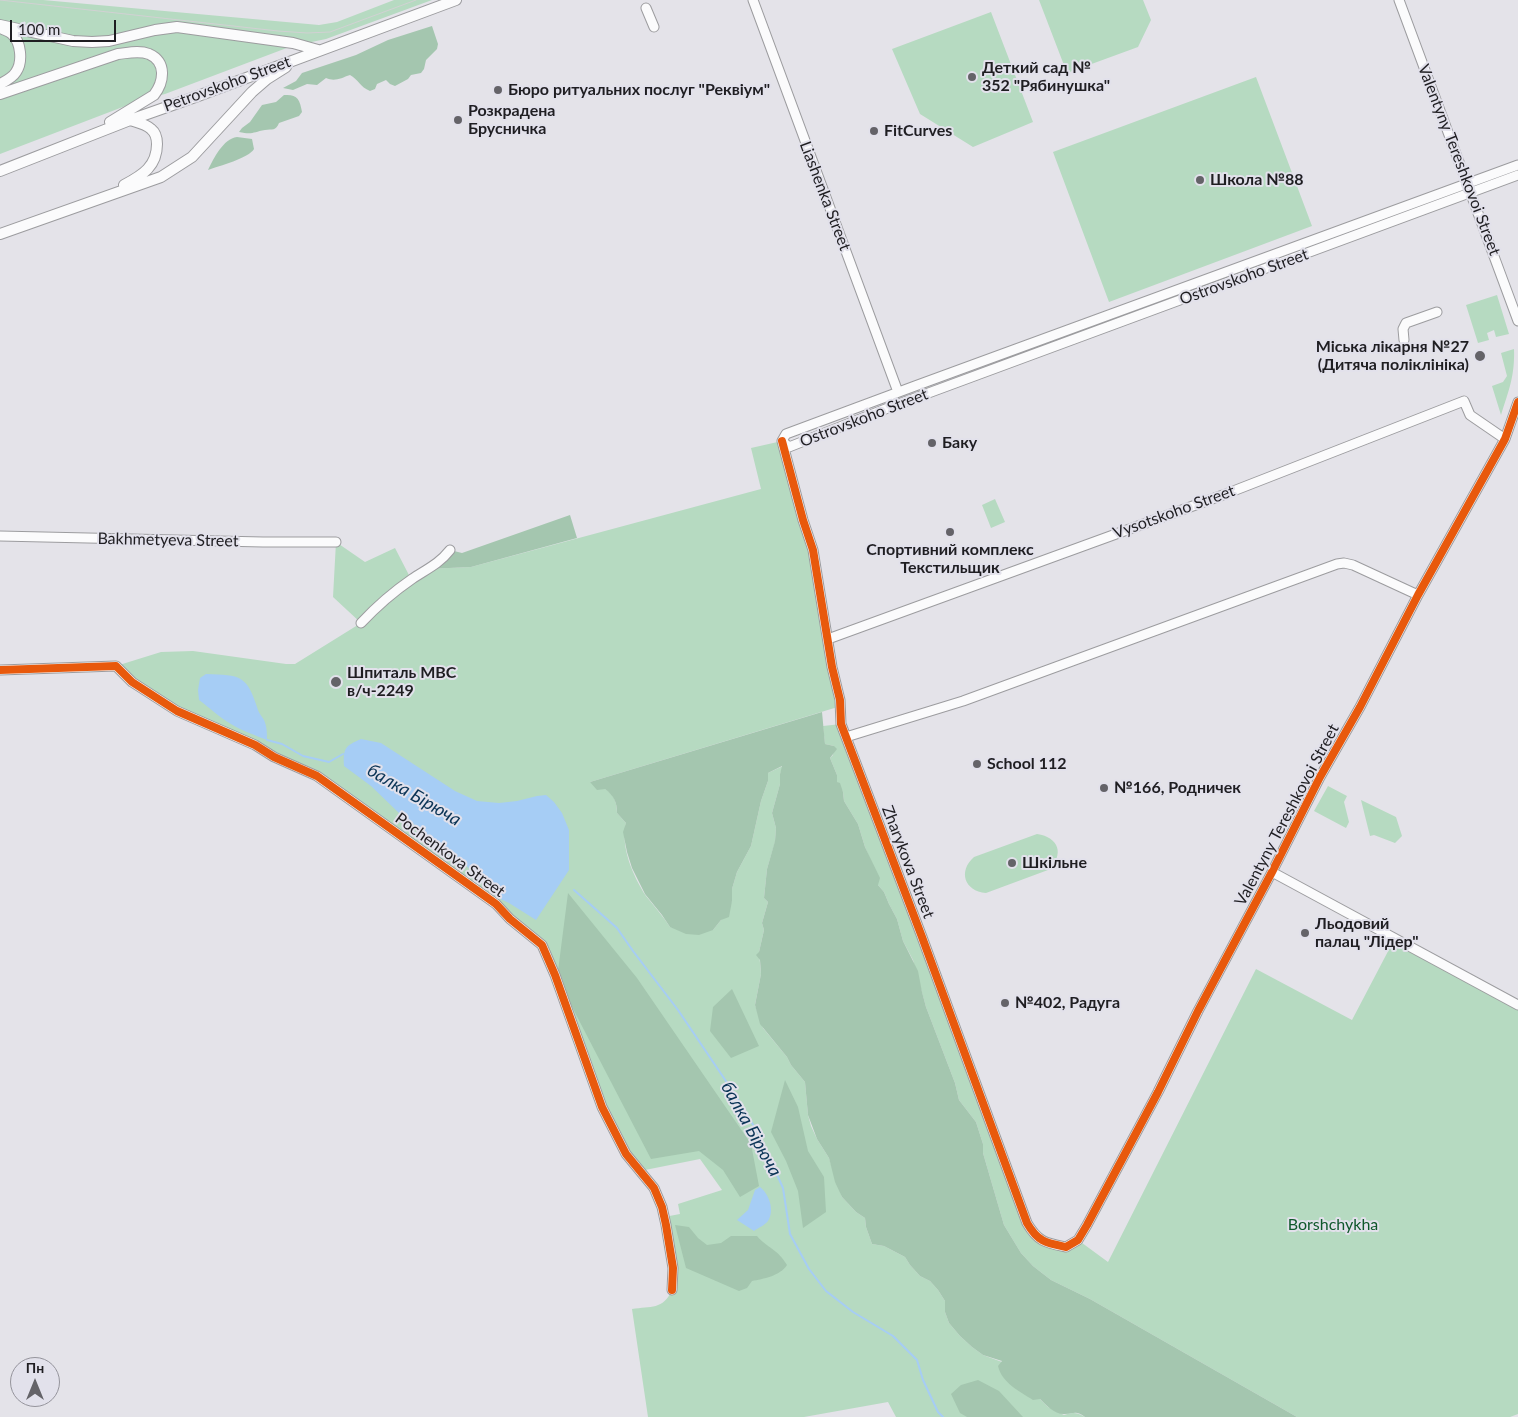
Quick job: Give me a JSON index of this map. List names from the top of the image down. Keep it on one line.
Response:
{"streets":{"main road":["Petrovskoho Street"],"street":["Valentyny Tereshkovoi Street","Liashenka Street","Ostrovskoho Street","Vysotskoho Street","Bakhmetyeva Street","Pochenkova Street","Zharykova Street"]},"crossings":[["Valentyny Tereshkovoi Street","Ostrovskoho Street"],["Valentyny Tereshkovoi Street","Vysotskoho Street"],["Valentyny Tereshkovoi Street","Zharykova Street"],["Liashenka Street","Ostrovskoho Street"],["Ostrovskoho Street","Zharykova Street"],["Vysotskoho Street","Zharykova Street"]],"water":["балка Бірюча"],"parks":["Borshchykha"],"places":["Деткий сад № 352 \"Рябинушка\"","Бюро ритуальних послуг \"Реквіум\"","Розкрадена Брусничка","FitCurves","Школа №88","Міська лікарня №27 (Дитяча поліклініка)","Баку","Спортивний комплекс Текстильщик","Шпиталь МВС в/ч-2249","School 112","№166, Родничек","Шкільне","Льодовий палац \"Лідер\"","№402, Радуга"],"scale_bar":"100 m","north":"top"}
